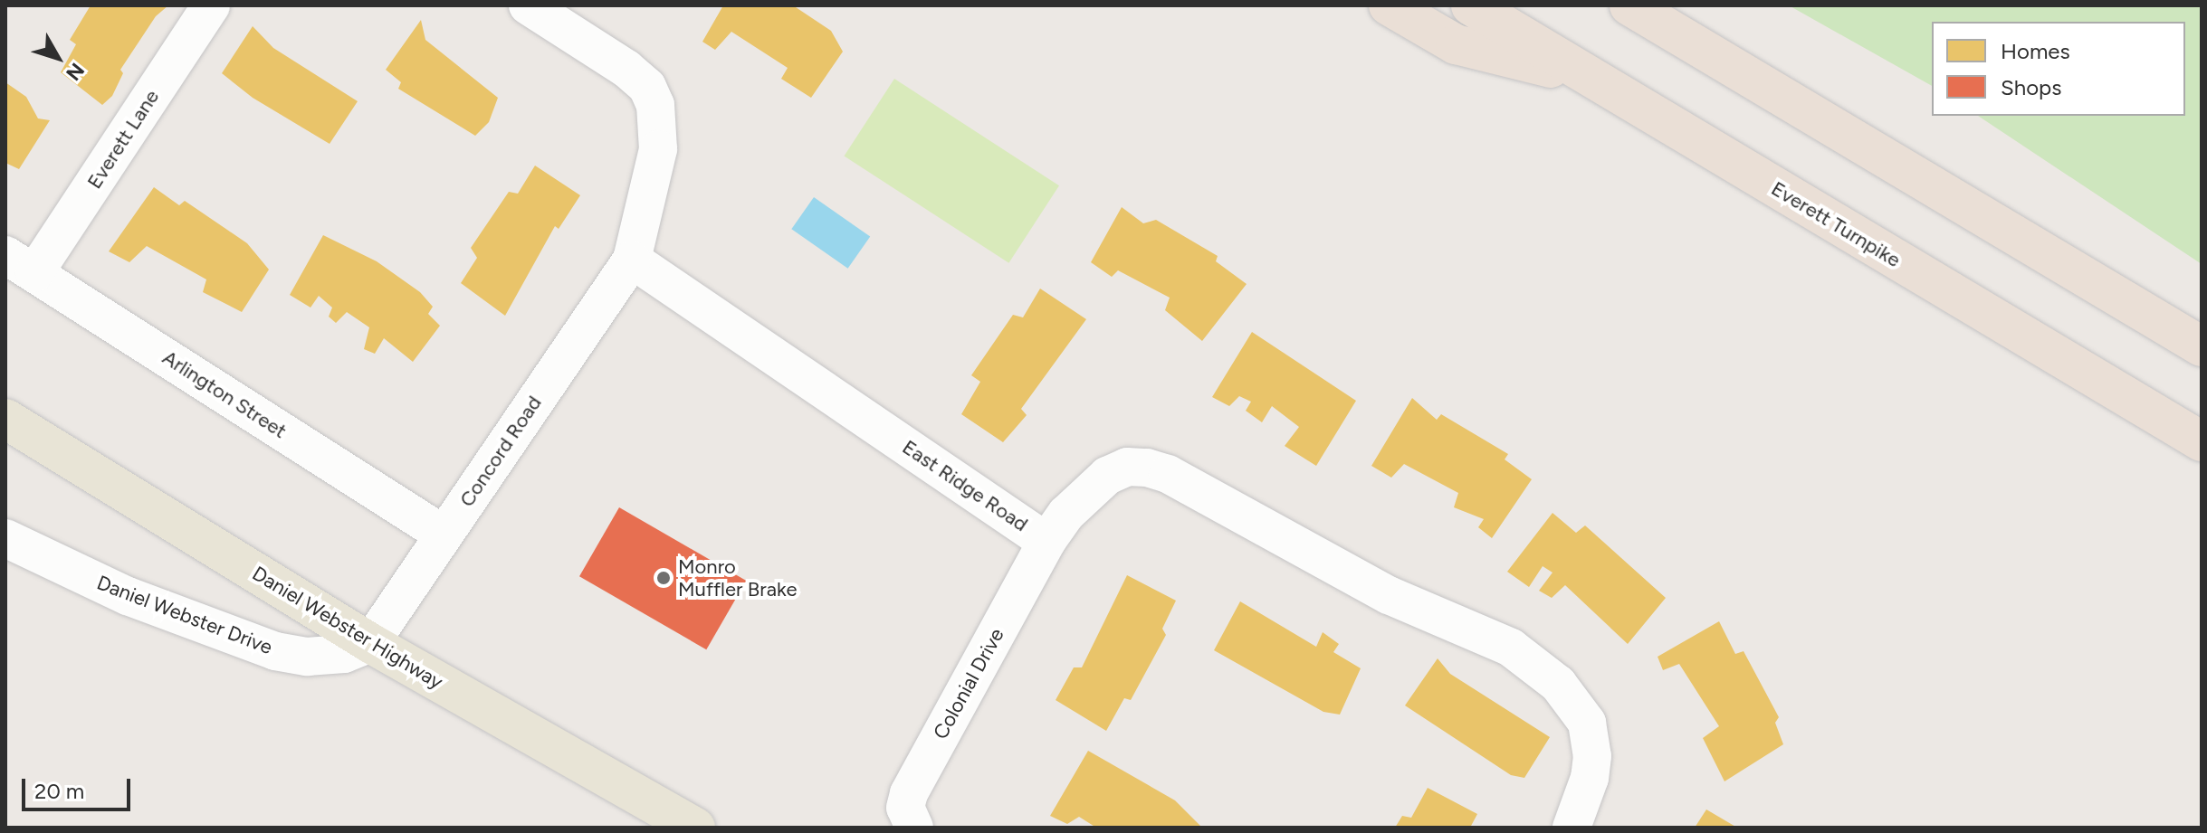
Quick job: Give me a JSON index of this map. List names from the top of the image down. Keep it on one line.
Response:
{"streets":{"highway":["Everett Turnpike"],"main road":["Daniel Webster Highway"],"street":["Everett Lane","Arlington Street","Concord Road","East Ridge Road","Daniel Webster Drive","Colonial Drive"]},"crossings":[["Everett Lane","Arlington Street"],["Arlington Street","Concord Road"],["Concord Road","East Ridge Road"],["Concord Road","Daniel Webster Drive"],["Concord Road","Daniel Webster Highway"],["East Ridge Road","Colonial Drive"],["Daniel Webster Drive","Daniel Webster Highway"]],"places":["Monro Muffler Brake"],"legend":["Homes","Shops"],"scale_bar":"20 m","north":"bottom right"}
